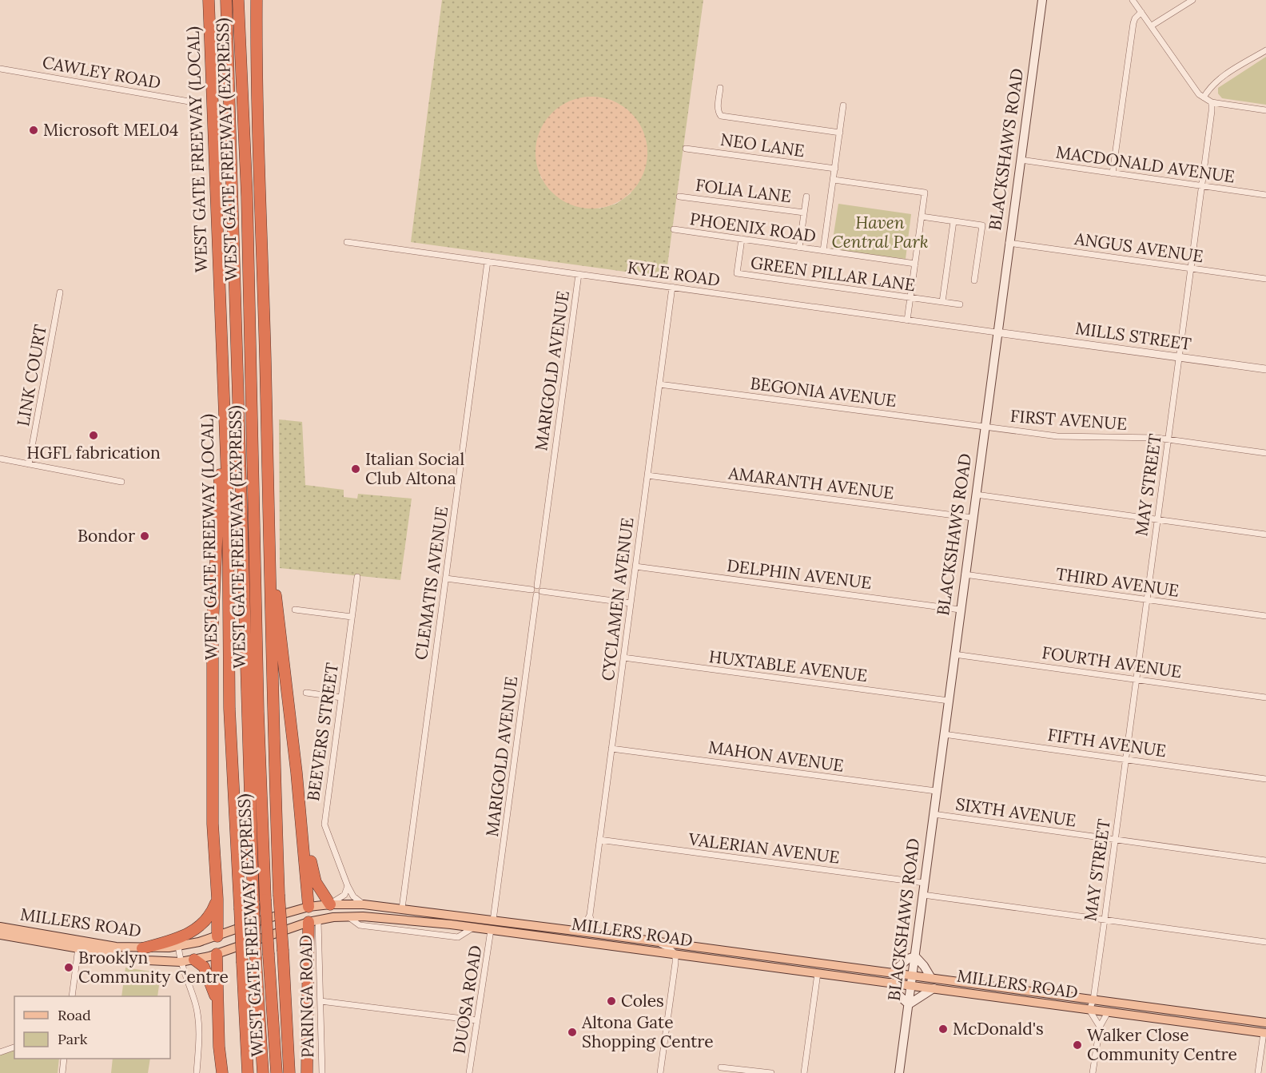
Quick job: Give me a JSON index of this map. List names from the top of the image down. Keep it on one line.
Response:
{"streets":{"highway":["WEST GATE FREEWAY (LOCAL)","WEST GATE FREEWAY (EXPRESS)"],"main road":["BLACKSHAWS ROAD","MILLERS ROAD"],"street":["CAWLEY ROAD","NEO LANE","MACDONALD AVENUE","FOLIA LANE","PHOENIX ROAD","ANGUS AVENUE","KYLE ROAD","GREEN PILLAR LANE","MILLS STREET","MARIGOLD AVENUE","LINK COURT","BEGONIA AVENUE","FIRST AVENUE","AMARANTH AVENUE","MAY STREET","DELPHIN AVENUE","THIRD AVENUE","CLEMATIS AVENUE","CYCLAMEN AVENUE","FOURTH AVENUE","HUXTABLE AVENUE","BEEVERS STREET","FIFTH AVENUE","MAHON AVENUE","SIXTH AVENUE","VALERIAN AVENUE","PARINGA ROAD","DUOSA ROAD"]},"crossings":[["BLACKSHAWS ROAD","MACDONALD AVENUE"],["BLACKSHAWS ROAD","ANGUS AVENUE"],["BLACKSHAWS ROAD","KYLE ROAD"],["BLACKSHAWS ROAD","MILLS STREET"],["BLACKSHAWS ROAD","BEGONIA AVENUE"],["BLACKSHAWS ROAD","FIRST AVENUE"],["BLACKSHAWS ROAD","AMARANTH AVENUE"],["BLACKSHAWS ROAD","DELPHIN AVENUE"],["BLACKSHAWS ROAD","THIRD AVENUE"],["BLACKSHAWS ROAD","FOURTH AVENUE"],["BLACKSHAWS ROAD","HUXTABLE AVENUE"],["BLACKSHAWS ROAD","FIFTH AVENUE"],["BLACKSHAWS ROAD","MAHON AVENUE"],["BLACKSHAWS ROAD","SIXTH AVENUE"],["BLACKSHAWS ROAD","VALERIAN AVENUE"],["BLACKSHAWS ROAD","MILLERS ROAD"],["MACDONALD AVENUE","MAY STREET"],["PHOENIX ROAD","GREEN PILLAR LANE"],["ANGUS AVENUE","MAY STREET"],["KYLE ROAD","MILLS STREET"],["KYLE ROAD","MARIGOLD AVENUE"],["KYLE ROAD","CLEMATIS AVENUE"],["KYLE ROAD","CYCLAMEN AVENUE"],["MILLS STREET","MAY STREET"],["MARIGOLD AVENUE","MILLERS ROAD"],["BEGONIA AVENUE","FIRST AVENUE"],["BEGONIA AVENUE","CYCLAMEN AVENUE"],["FIRST AVENUE","MAY STREET"],["AMARANTH AVENUE","CYCLAMEN AVENUE"],["MAY STREET","THIRD AVENUE"],["MAY STREET","FOURTH AVENUE"],["MAY STREET","FIFTH AVENUE"],["MAY STREET","SIXTH AVENUE"],["MAY STREET","MILLERS ROAD"],["DELPHIN AVENUE","CYCLAMEN AVENUE"],["CLEMATIS AVENUE","MILLERS ROAD"],["CYCLAMEN AVENUE","HUXTABLE AVENUE"],["CYCLAMEN AVENUE","MAHON AVENUE"],["CYCLAMEN AVENUE","VALERIAN AVENUE"],["BEEVERS STREET","MILLERS ROAD"],["MILLERS ROAD","PARINGA ROAD"],["MILLERS ROAD","DUOSA ROAD"]],"parks":["Haven Central Park"],"places":["Microsoft MEL04","HGFL fabrication","Italian Social Club Altona","Bondor","Brooklyn Community Centre","Coles","McDonald's","Altona Gate Shopping Centre","Walker Close Community Centre"],"legend":["Road","Park"]}
